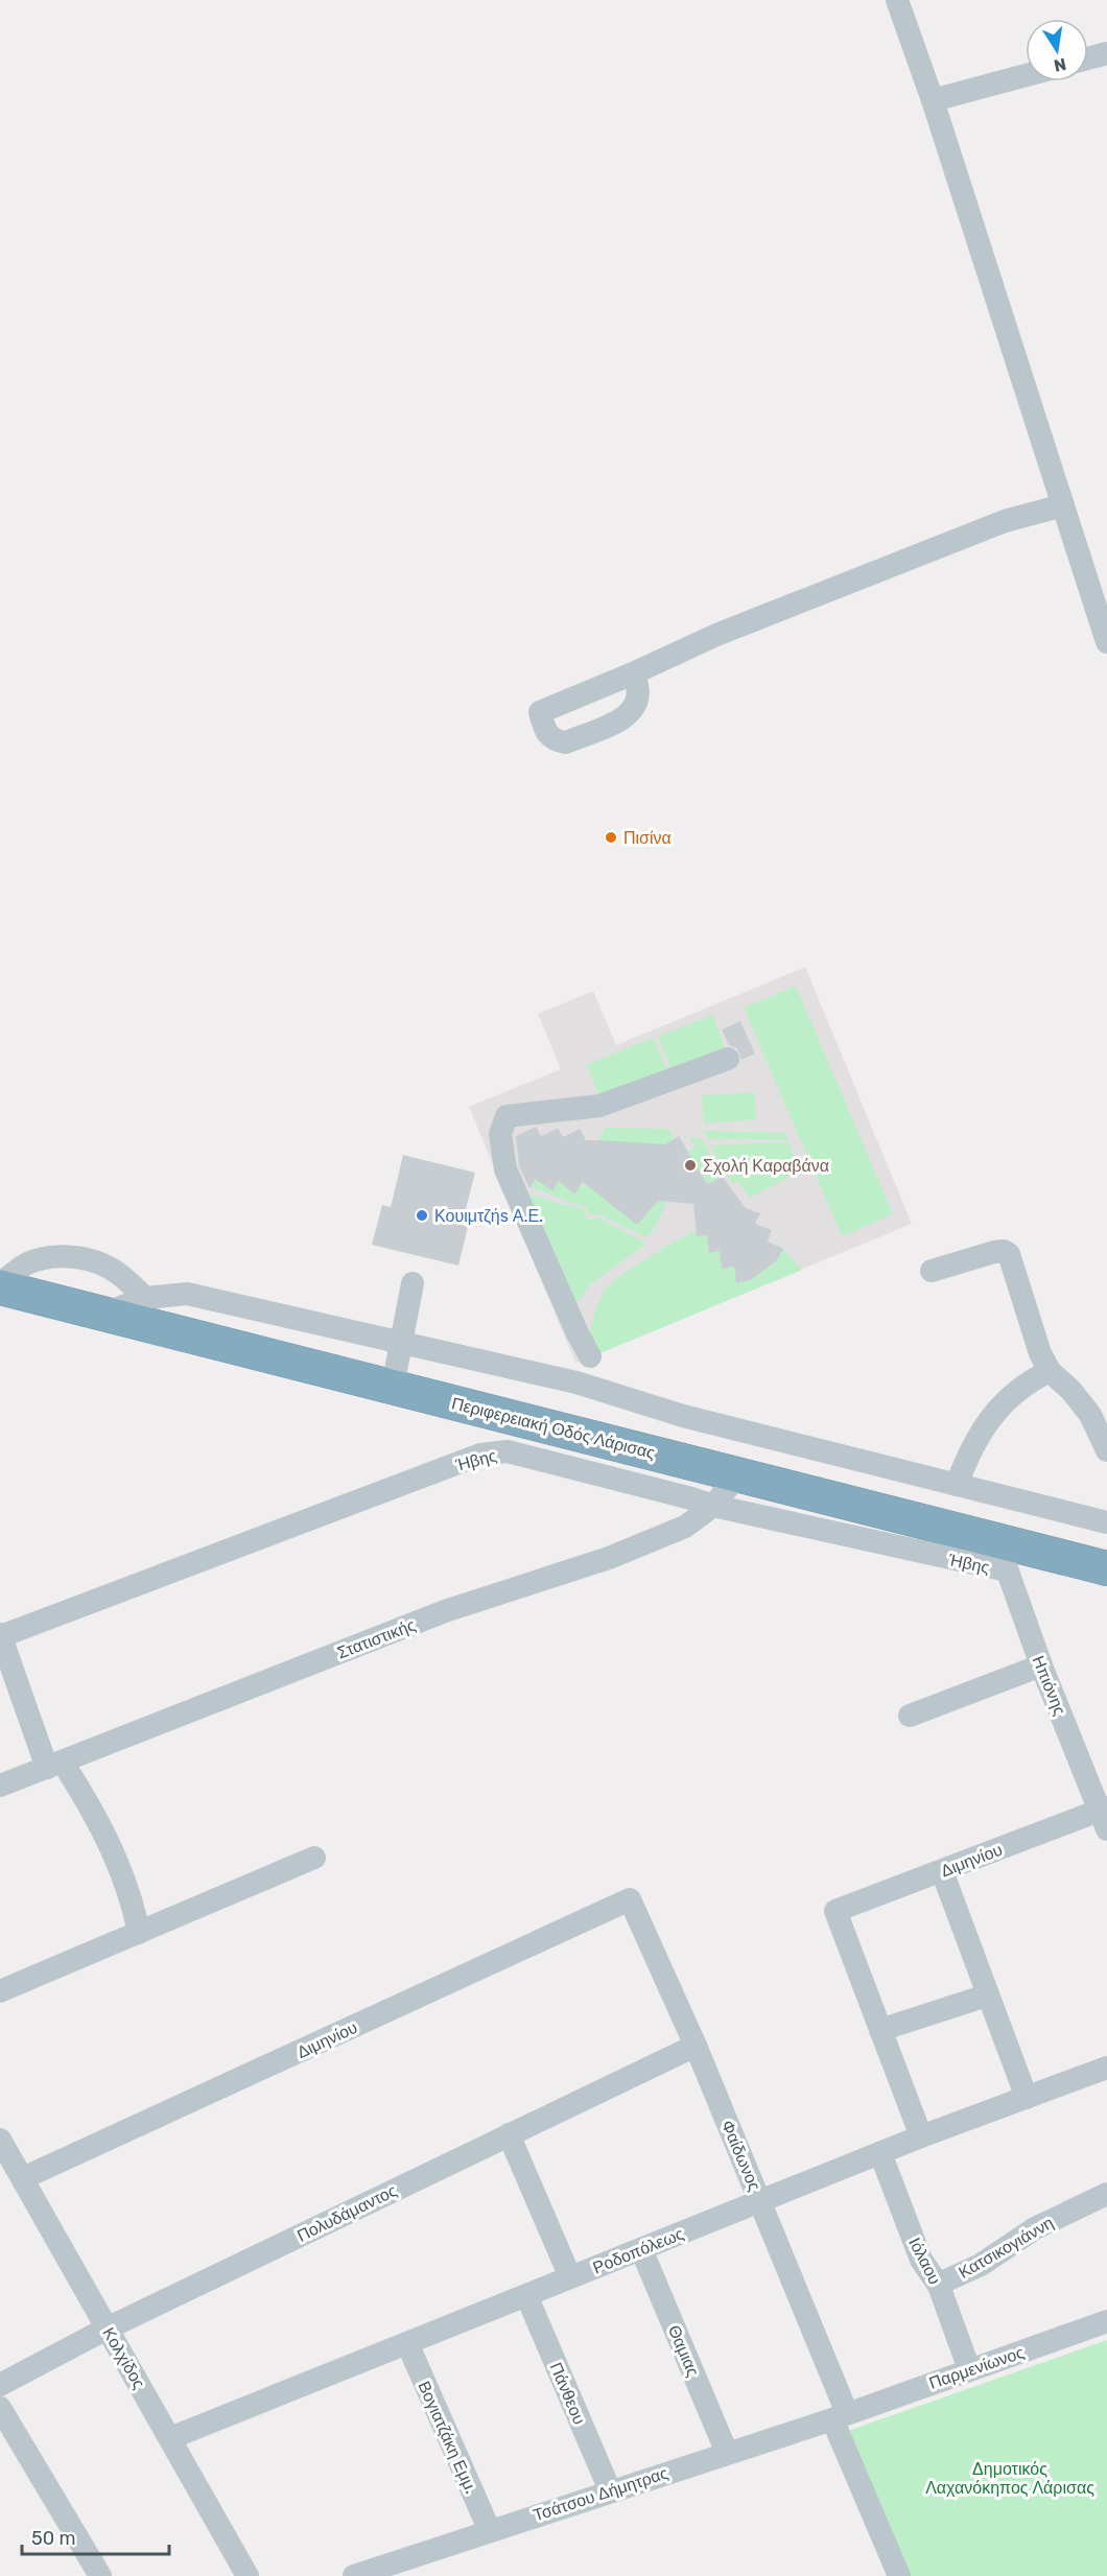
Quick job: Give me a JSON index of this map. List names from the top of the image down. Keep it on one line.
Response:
{"streets":{"highway":["Περιφερειακή Οδός Λάρισας"],"street":["Ήβης","Στατιστικής","Ηπιόνης","Διμηνίου","Φαίδωνος","Πολυδάμαντος","Κατσικογιάννη","Ροδοπόλεως","Ιόλαου","Θαμιας","Κολχίδος","Παρμενίωνος","Πάνθεου","Βογιατζάκη Εμμ.","Τσάτσου Δήμητρας"]},"crossings":[["Περιφερειακή Οδός Λάρισας","Ήβης"],["Περιφερειακή Οδός Λάρισας","Στατιστικής"],["Περιφερειακή Οδός Λάρισας","Ηπιόνης"],["Ήβης","Στατιστικής"],["Ήβης","Ηπιόνης"],["Ηπιόνης","Διμηνίου"],["Διμηνίου","Φαίδωνος"],["Διμηνίου","Κολχίδος"],["Φαίδωνος","Πολυδάμαντος"],["Φαίδωνος","Ροδοπόλεως"],["Φαίδωνος","Παρμενίωνος"],["Φαίδωνος","Τσάτσου Δήμητρας"],["Πολυδάμαντος","Κολχίδος"],["Κατσικογιάννη","Ιόλαου"],["Ροδοπόλεως","Ιόλαου"],["Ροδοπόλεως","Θαμιας"],["Ροδοπόλεως","Κολχίδος"],["Ροδοπόλεως","Πάνθεου"],["Ροδοπόλεως","Βογιατζάκη Εμμ."],["Ιόλαου","Παρμενίωνος"],["Θαμιας","Τσάτσου Δήμητρας"],["Παρμενίωνος","Τσάτσου Δήμητρας"],["Πάνθεου","Τσάτσου Δήμητρας"],["Βογιατζάκη Εμμ.","Τσάτσου Δήμητρας"]],"parks":["Δημοτικός Λαχανόκηπος Λάρισας"],"places":["Πισίνα","Σχολή Καραβάνα","Κουιμτζήs Α.Ε."],"scale_bar":"50 m","north":"bottom"}
